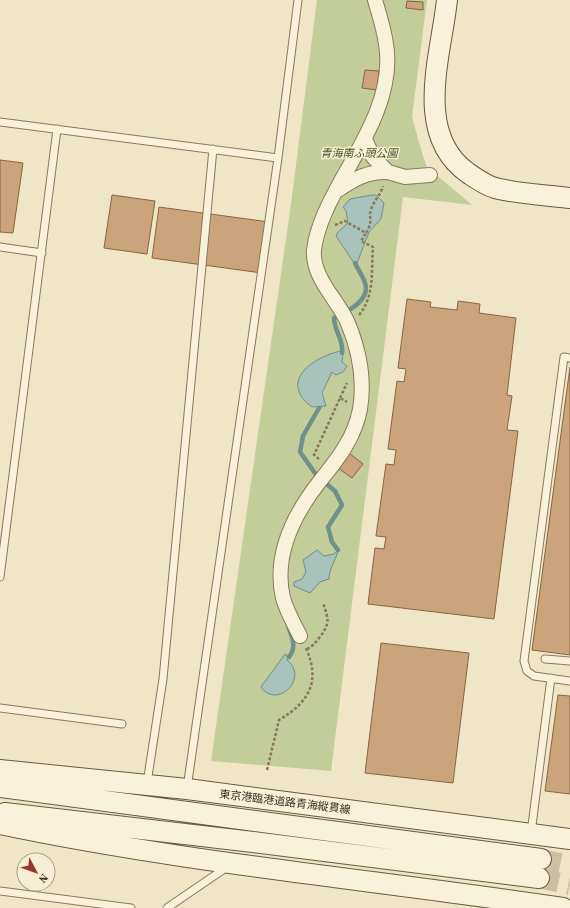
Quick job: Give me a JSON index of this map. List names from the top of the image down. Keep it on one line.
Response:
{"streets":{"street":["東京港臨港道路青海縦貫線"]},"parks":["青海南ふ頭公園"],"north":"bottom right"}
